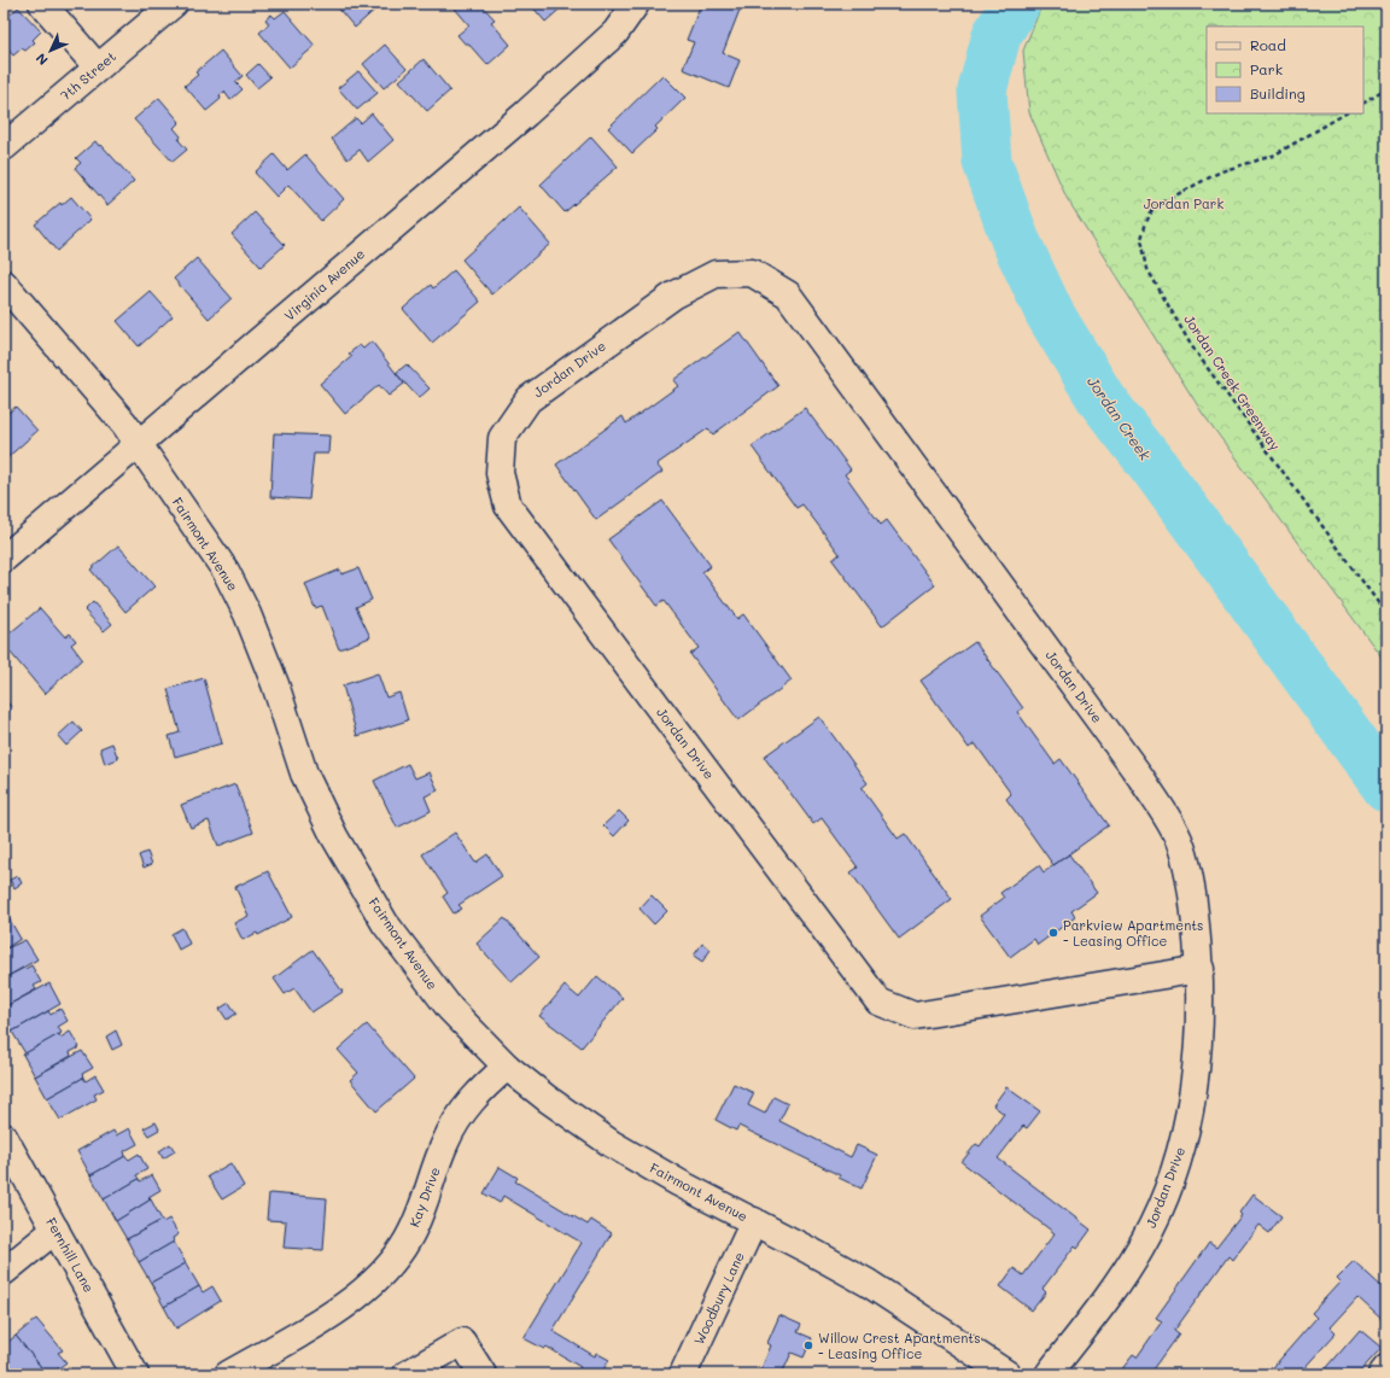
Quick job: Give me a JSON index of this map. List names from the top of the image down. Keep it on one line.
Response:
{"streets":{"street":["7th Street","Virginia Avenue","Jordan Drive","Fairmont Avenue","Kay Drive","Fernhill Lane","Woodbury Lane"],"path":["Jordan Creek Greenway"]},"crossings":[["Virginia Avenue","Fairmont Avenue"],["Fairmont Avenue","Kay Drive"],["Fairmont Avenue","Woodbury Lane"]],"water":["Jordan Creek"],"parks":["Jordan Park"],"places":["Parkview Apartments - Leasing Office","Willow Crest Apartments - Leasing Office"],"legend":["Road","Park","Building"],"north":"bottom left"}
